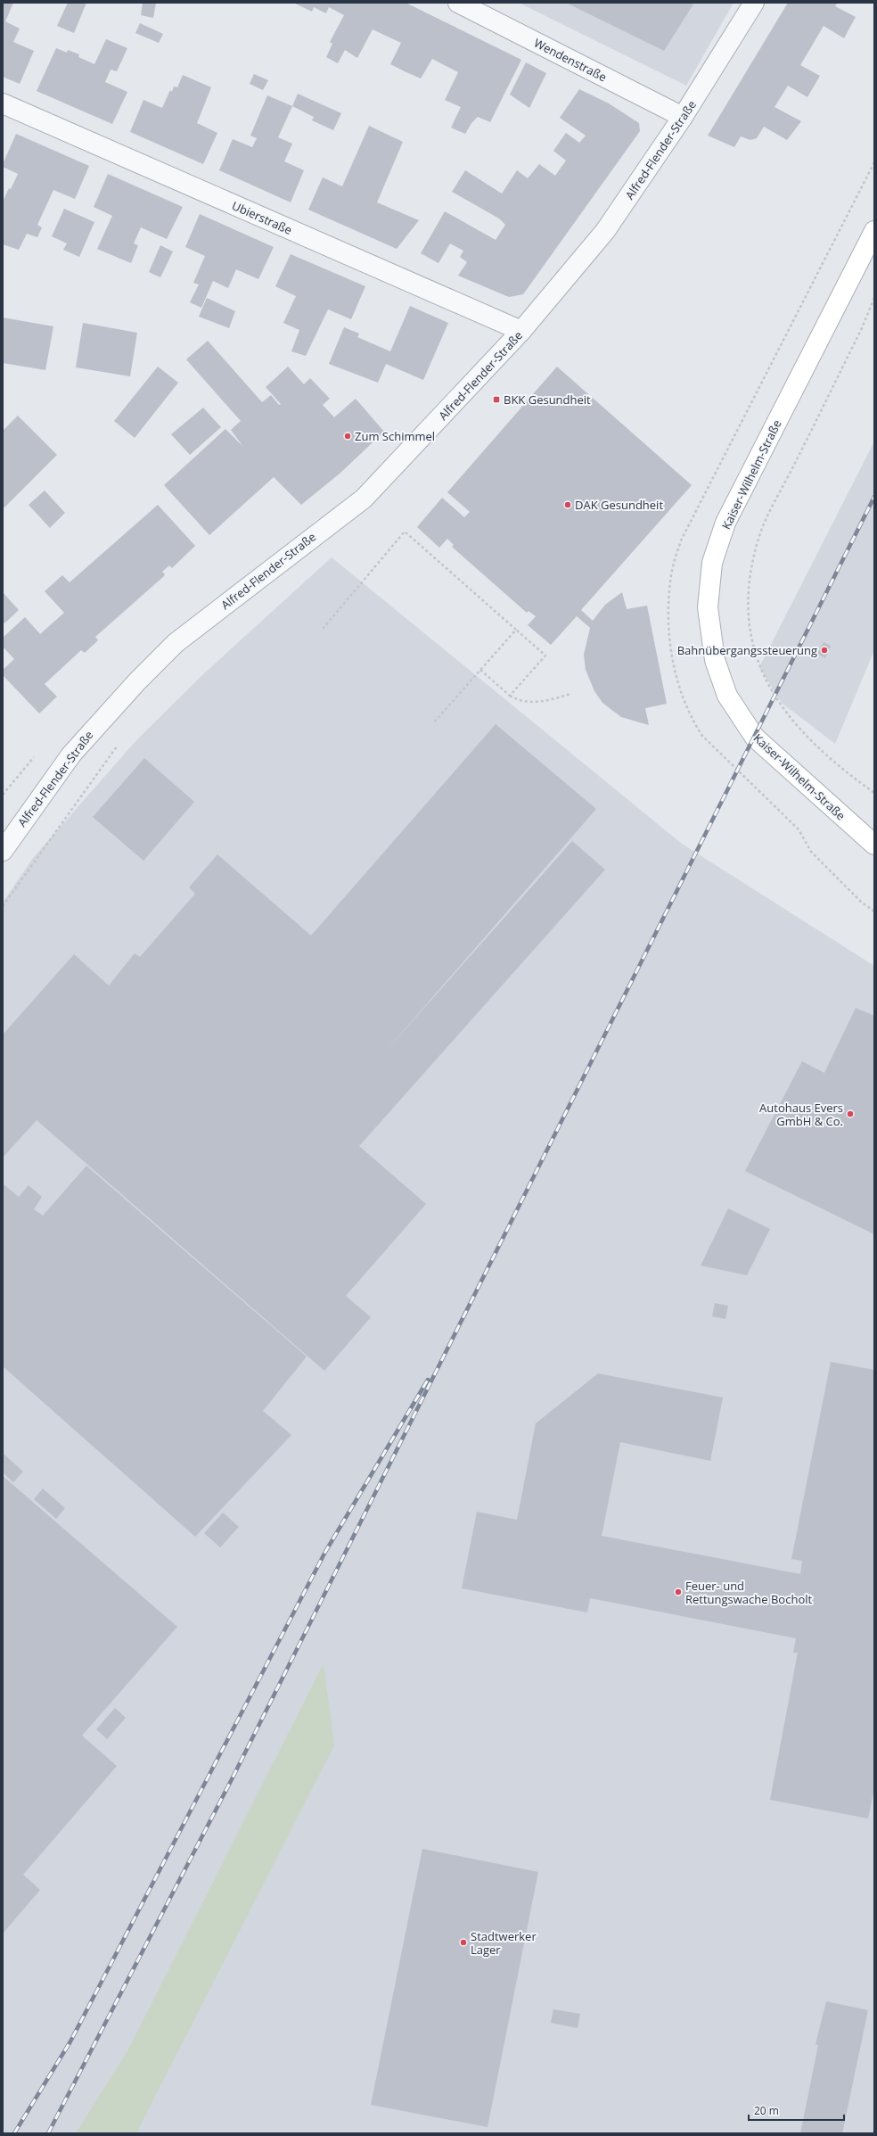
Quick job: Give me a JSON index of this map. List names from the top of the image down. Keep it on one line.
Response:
{"streets":{"main road":["Kaiser-Wilhelm-Straße"],"street":["Wendenstraße","Alfred-Flender-Straße","Ubierstraße"]},"crossings":[["Wendenstraße","Alfred-Flender-Straße"],["Alfred-Flender-Straße","Ubierstraße"]],"places":{"transit":["BKK Gesundheit"],"other":["Zum Schimmel","DAK Gesundheit","Bahnübergangssteuerung","Autohaus Evers GmbH & Co.","Feuer- und Rettungswache Bocholt","Stadtwerker Lager"]},"scale_bar":"20 m"}
